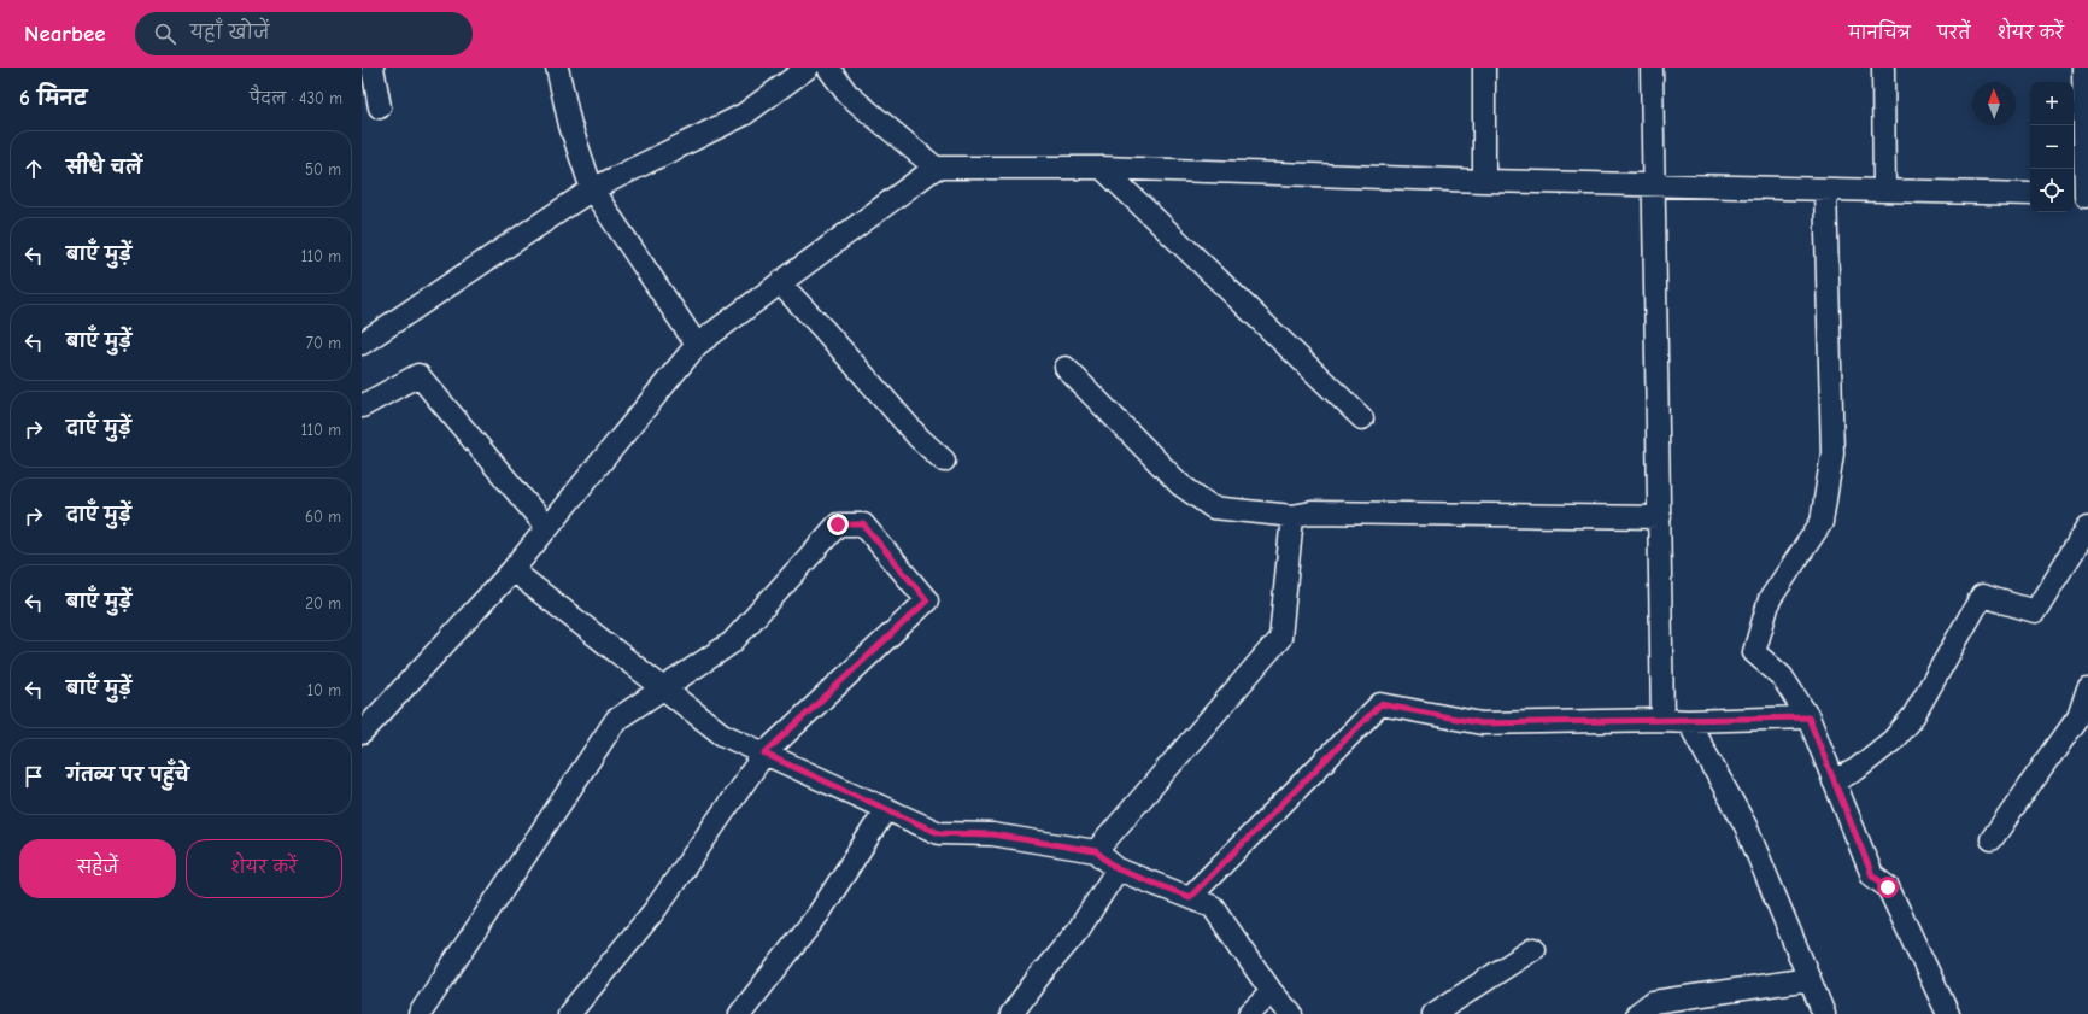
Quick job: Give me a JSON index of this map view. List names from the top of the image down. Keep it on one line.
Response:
{"north":"top","page":{"header":"Nearbee","search":"यहाँ खोजें","nav":["मानचित्र","परतें","शेयर करें"],"heading":["6 मिनट","पैदल · 430 m"],"map_buttons":["+","−"],"list":[["सीधे चलें","50 m"],["बाएँ मुड़ें","110 m"],["बाएँ मुड़ें","70 m"],["दाएँ मुड़ें","110 m"],["दाएँ मुड़ें","60 m"],["बाएँ मुड़ें","20 m"],["बाएँ मुड़ें","10 m"],"गंतव्य पर पहुँचे"],"buttons":["सहेजें","शेयर करें"]}}
